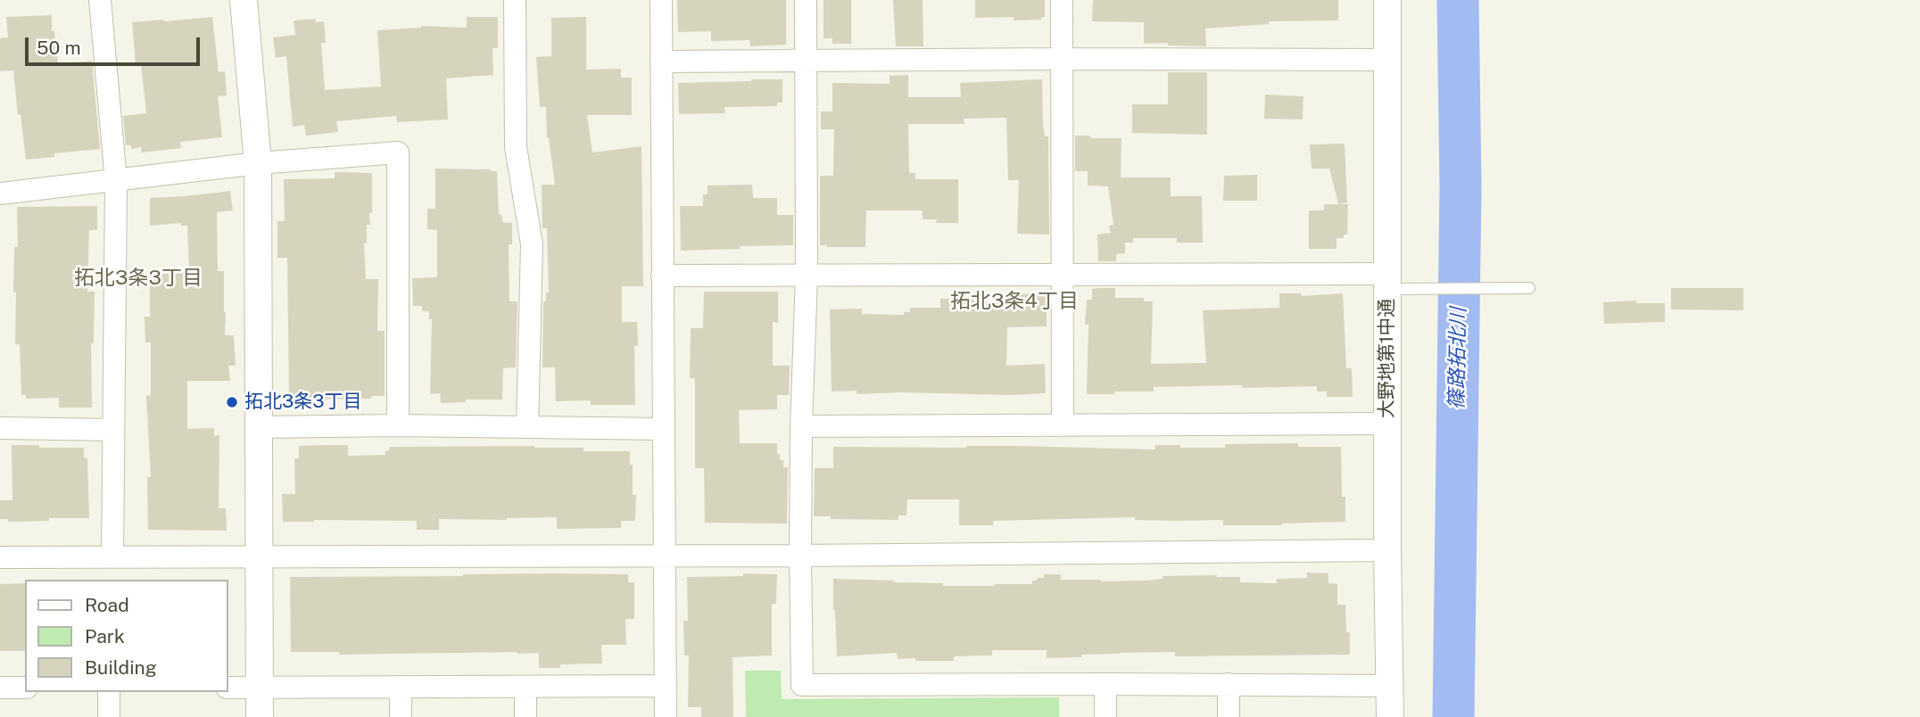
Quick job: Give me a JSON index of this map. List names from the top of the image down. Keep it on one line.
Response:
{"streets":{"street":["大野地第1中通"]},"districts":["拓北3条3丁目","拓北3条4丁目"],"water":["篠路拓北川"],"places":["拓北3条3丁目"],"legend":["Road","Park","Building"],"scale_bar":"50 m"}
